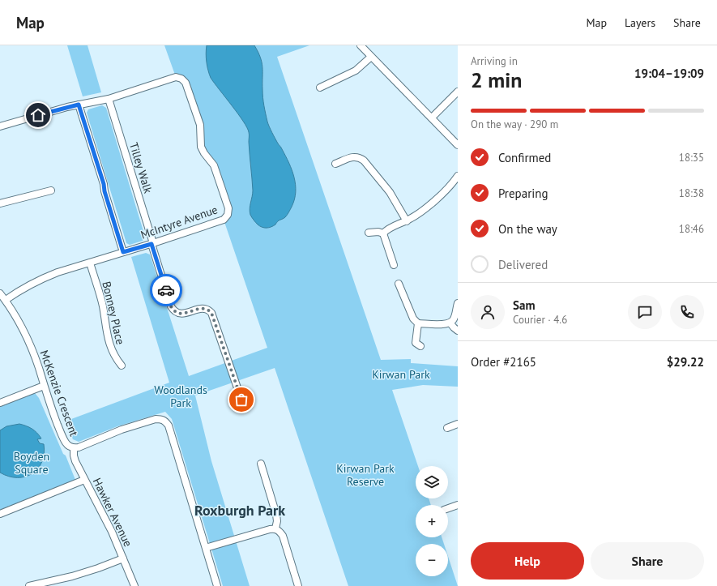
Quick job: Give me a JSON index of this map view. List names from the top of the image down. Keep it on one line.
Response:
{"streets":{"street":["Tilley Walk","McIntyre Avenue","Bonney Place","McKenzie Crescent","Hawker Avenue"]},"crossings":[["Tilley Walk","McIntyre Avenue"],["McIntyre Avenue","Bonney Place"],["McIntyre Avenue","McKenzie Crescent"],["McKenzie Crescent","Hawker Avenue"]],"districts":["Roxburgh Park"],"parks":["Kirwan Park","Woodlands Park","Boyden Square","Kirwan Park Reserve"],"page":{"header":"Map","nav":["Map","Layers","Share"],"heading":["2 min","Arriving in","19:04–19:09"],"panel":["Sam","Courier · 4.6","Order #2165","$29.22"],"bar":"On the way · 290 m","list":[["Confirmed","18:35"],["Preparing","18:38"],["On the way","18:46"],"Delivered"],"map_buttons":["+","−"],"buttons":["Help","Share"]}}
